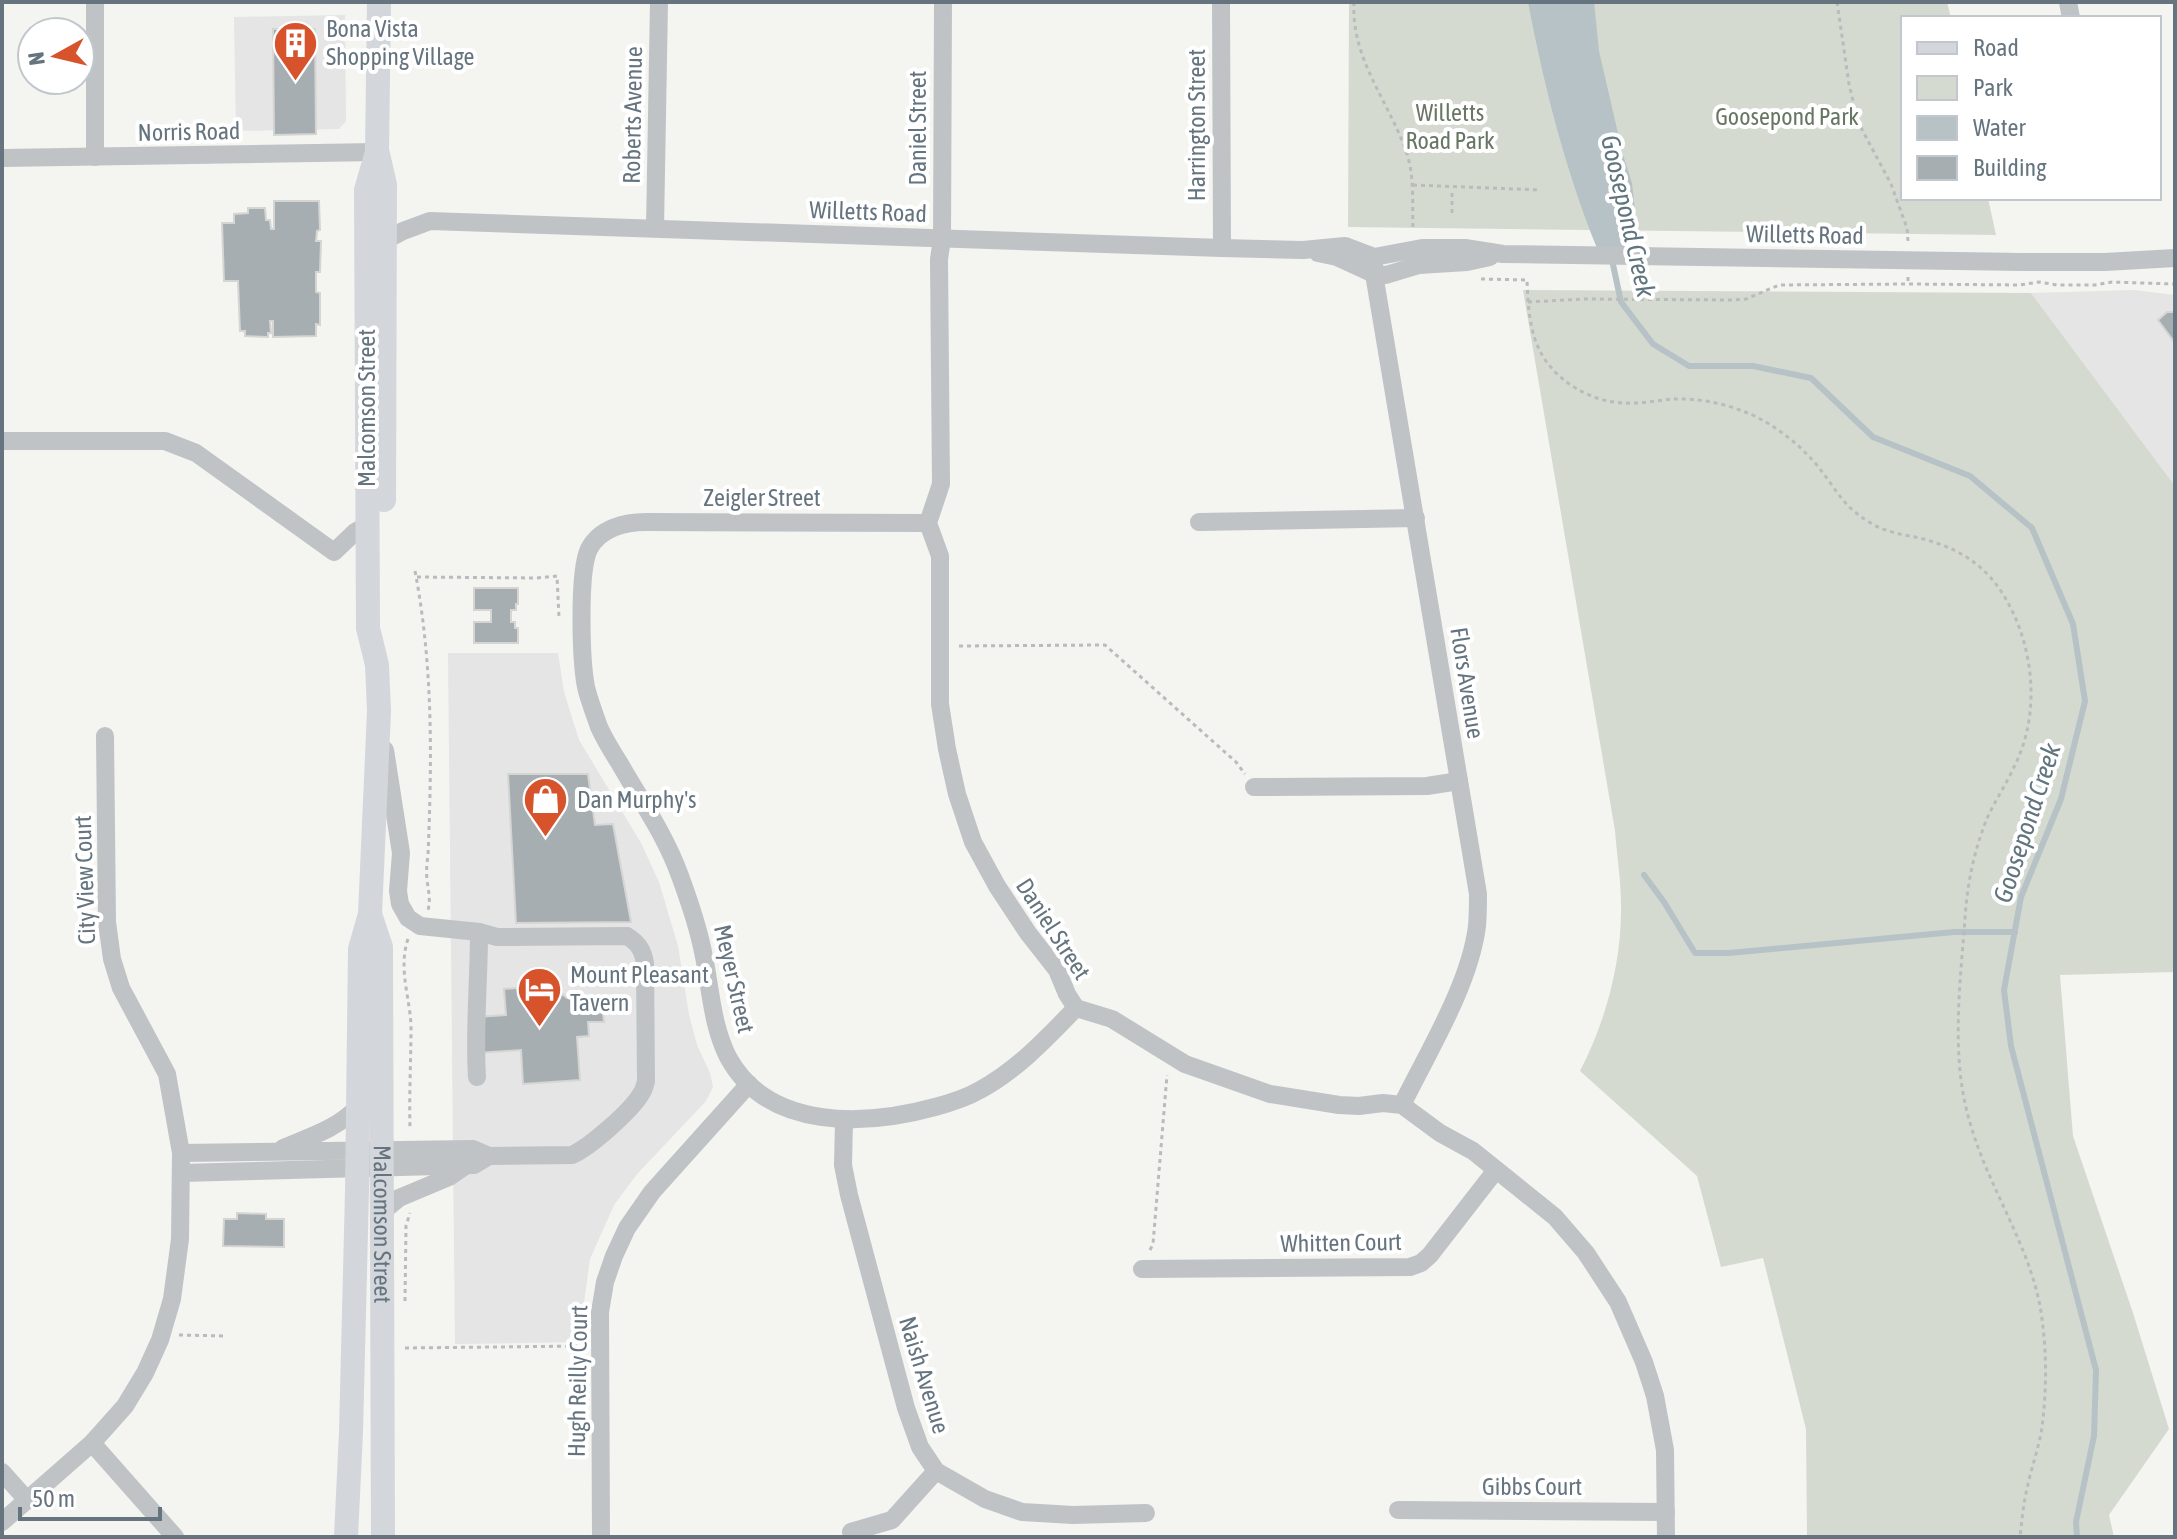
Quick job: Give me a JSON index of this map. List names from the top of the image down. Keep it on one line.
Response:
{"streets":{"main road":["Malcomson Street"],"street":["Roberts Avenue","Harrington Street","Daniel Street","Norris Road","Willetts Road","Zeigler Street","Flors Avenue","City View Court","Meyer Street","Whitten Court","Naish Avenue","Hugh Reilly Court","Gibbs Court"]},"crossings":[["Roberts Avenue","Willetts Road"],["Harrington Street","Willetts Road"],["Daniel Street","Willetts Road"],["Daniel Street","Zeigler Street"],["Daniel Street","Flors Avenue"],["Daniel Street","Meyer Street"],["Norris Road","Malcomson Street"],["Willetts Road","Malcomson Street"],["Willetts Road","Flors Avenue"],["Zeigler Street","Meyer Street"],["Meyer Street","Naish Avenue"],["Meyer Street","Hugh Reilly Court"]],"water":["Goosepond Creek"],"parks":["Willetts Road Park","Goosepond Park"],"places":{"building":["Bona Vista Shopping Village"],"shop":["Dan Murphy's"],"hotel":["Mount Pleasant Tavern"]},"legend":["Road","Park","Water","Building"],"scale_bar":"50 m","north":"left"}
